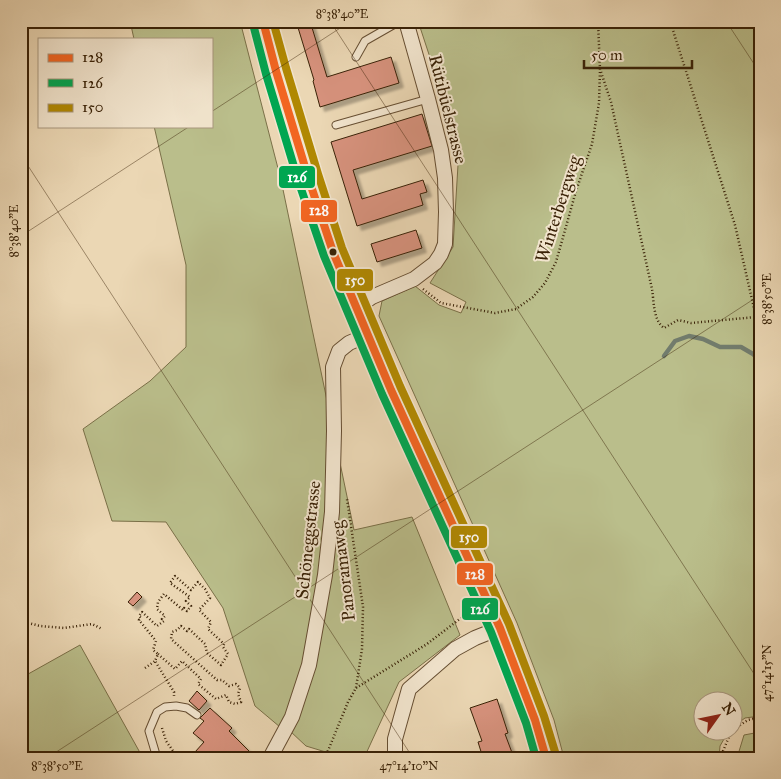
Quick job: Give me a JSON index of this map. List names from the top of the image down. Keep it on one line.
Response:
{"streets":{"street":["Rütibüelstrasse","Schöneggstrasse"],"path":["Winterbergweg","Panoramaweg"]},"crossings":[["Rütibüelstrasse","Winterbergweg"]],"lines":["transit line 128","transit line 150","transit line 126"],"legend":["128","126","150"],"scale_bar":"50 m","north":"top right","coordinates":["8°38'40\"E","8°38'50\"E","47°14'15\"N","47°14'10\"N"]}
